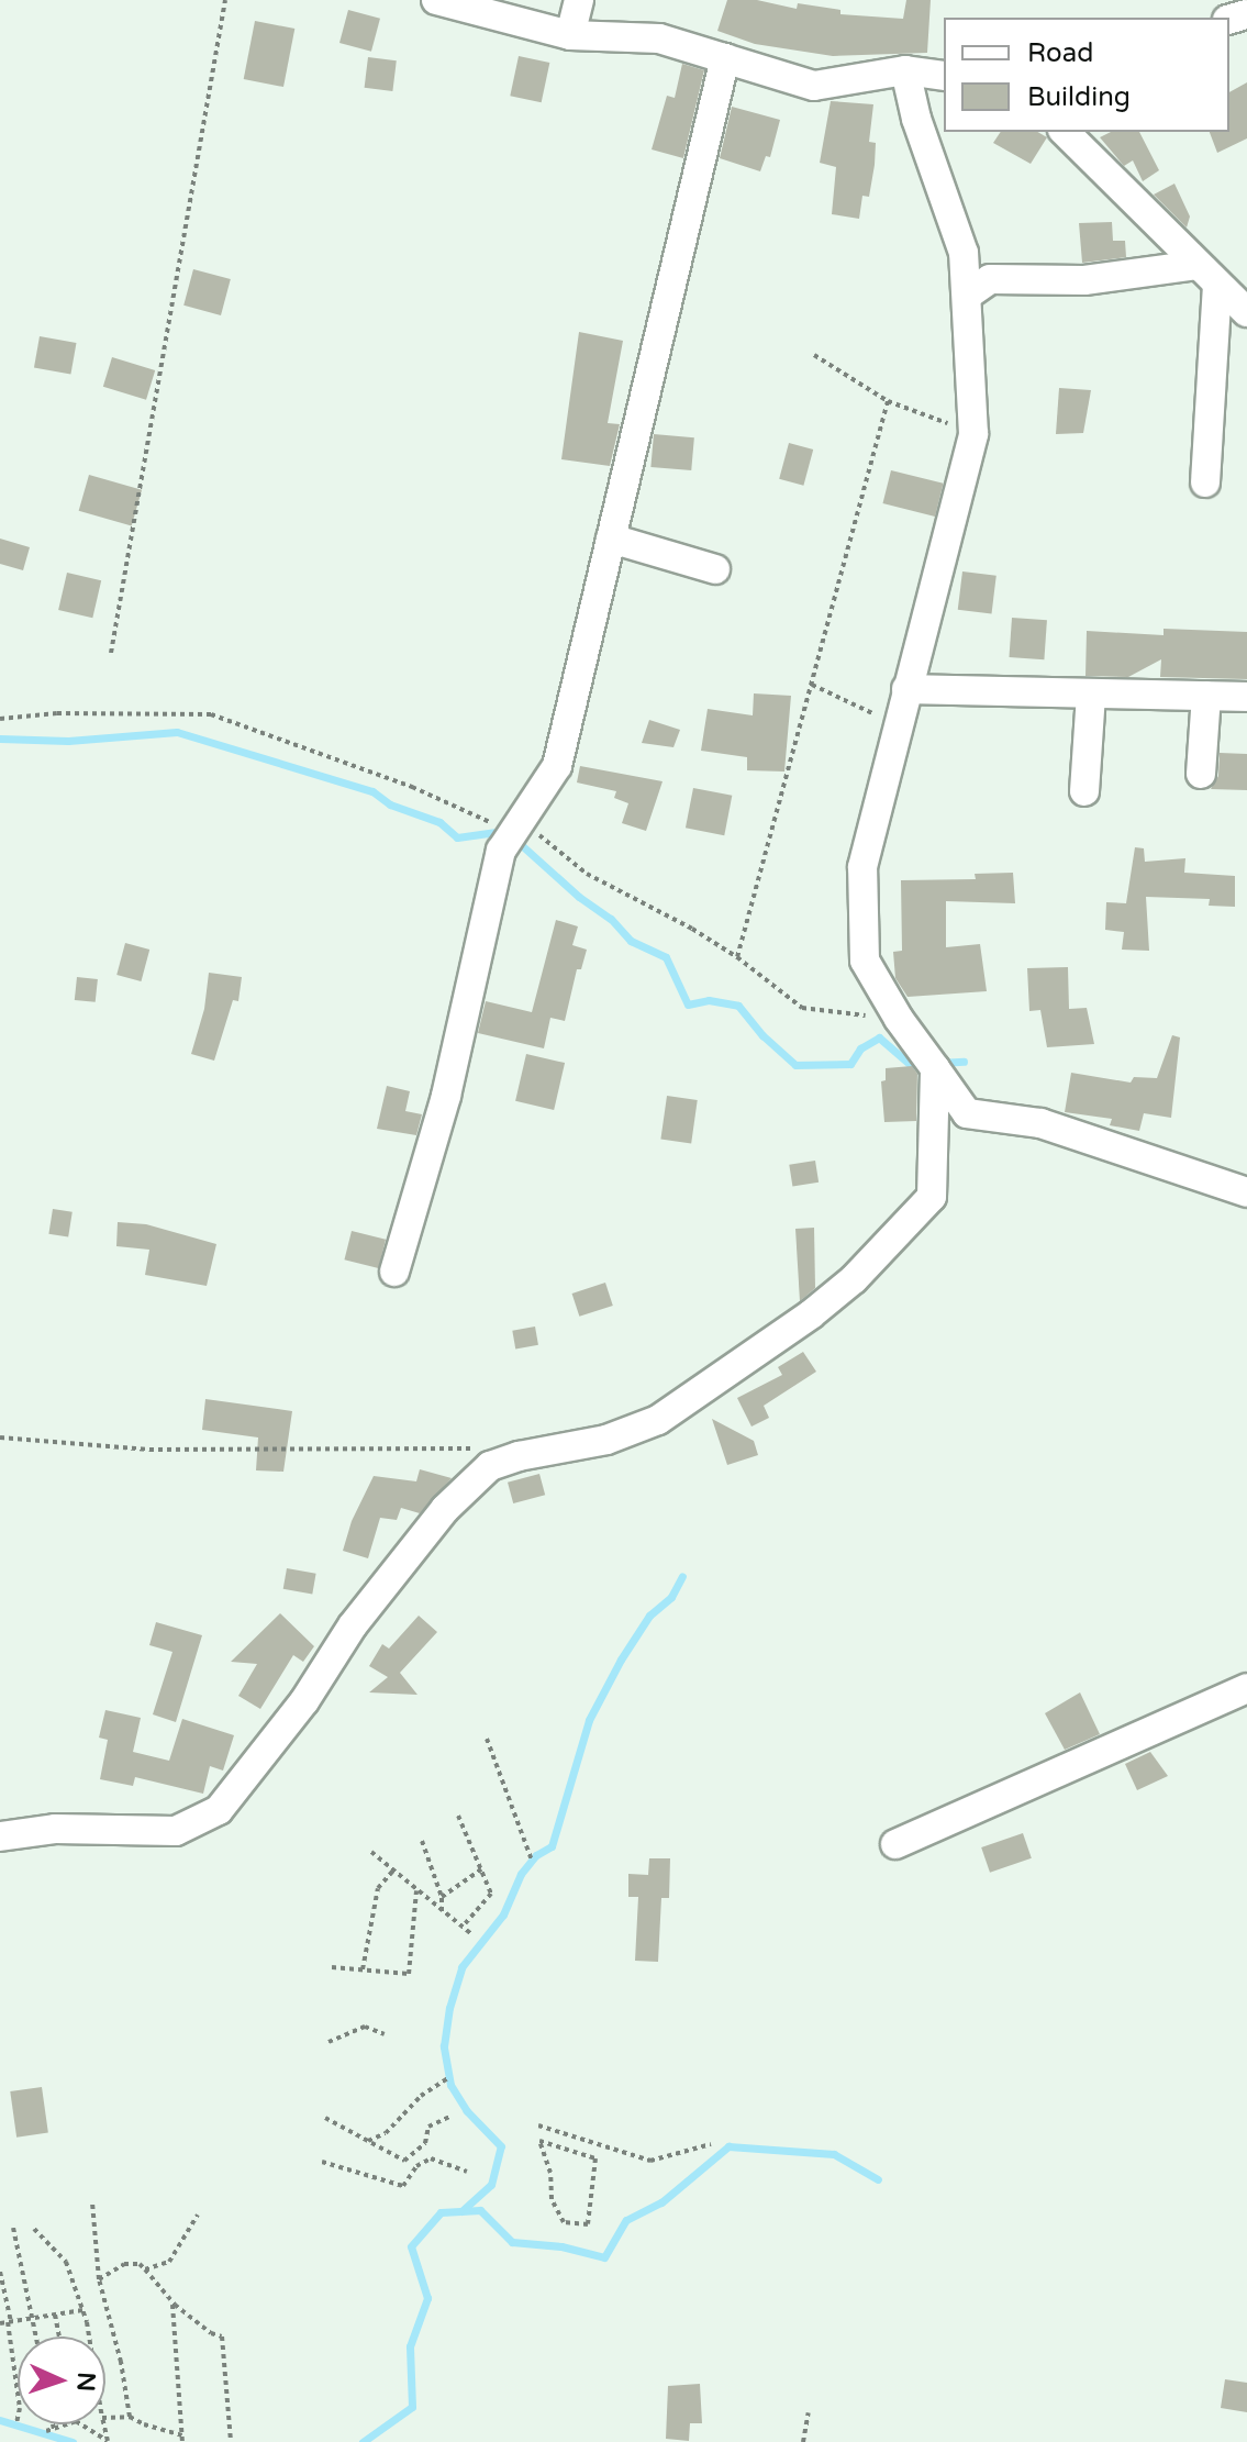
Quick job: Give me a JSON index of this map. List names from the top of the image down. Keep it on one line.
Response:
{"legend":["Road","Building"],"north":"right"}
